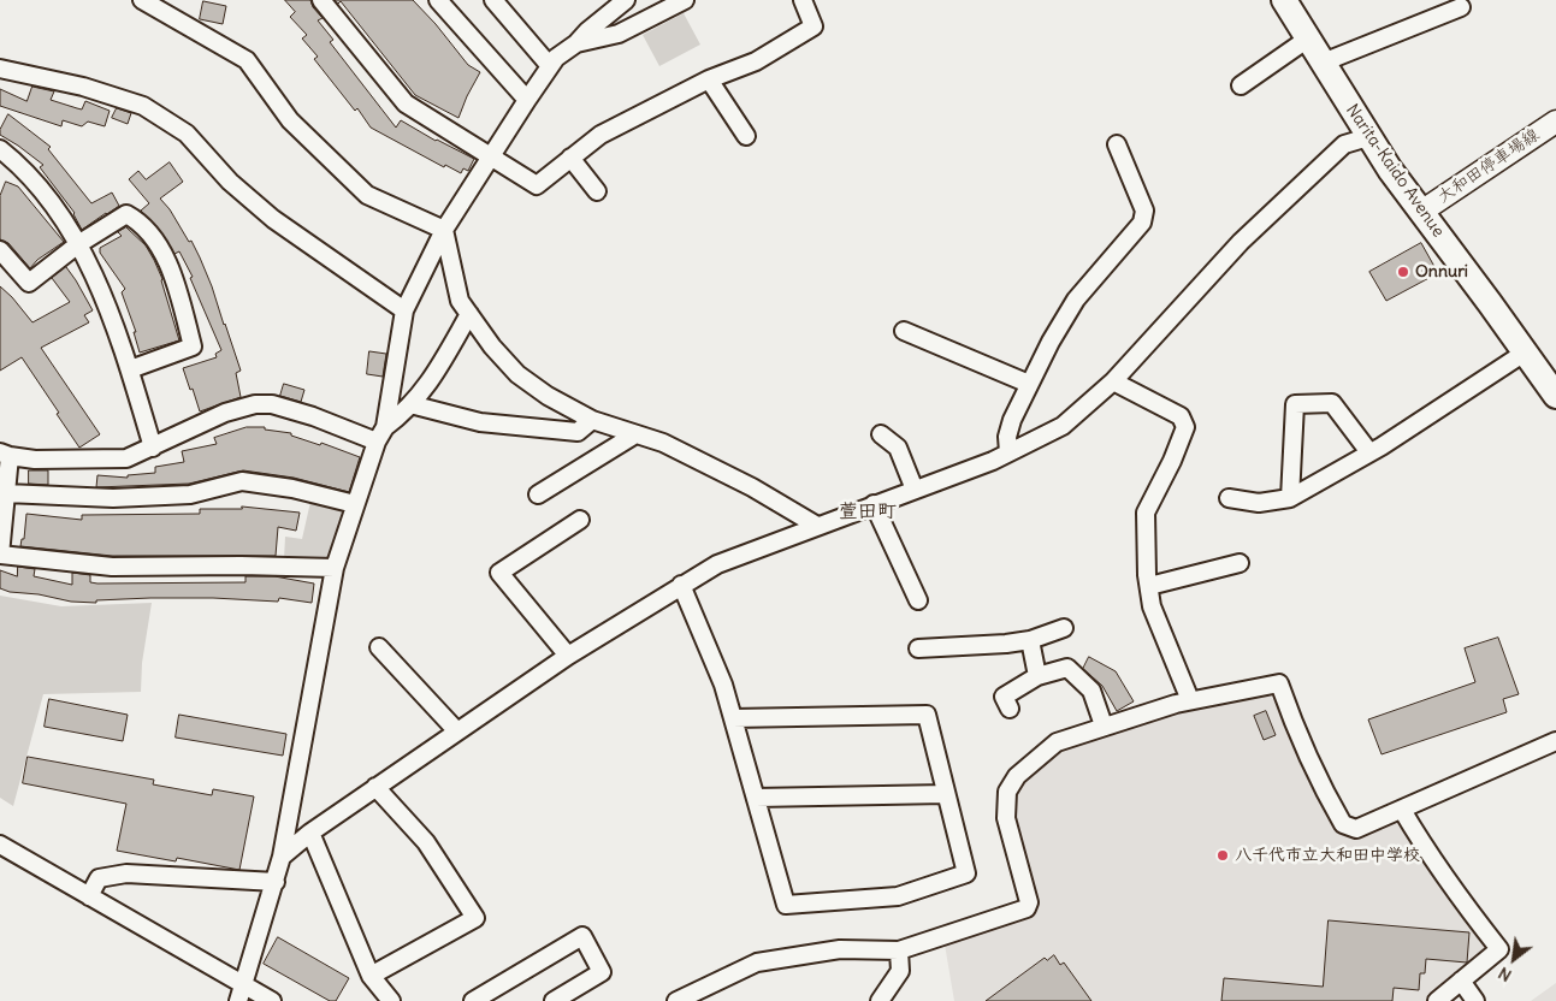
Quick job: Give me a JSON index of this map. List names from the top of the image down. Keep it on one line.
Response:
{"streets":{"highway":["Narita-Kaido Avenue"],"main road":["大和田停車場線"]},"crossings":[["大和田停車場線","Narita-Kaido Avenue"]],"districts":["萱田町"],"places":["Onnuri","八千代市立大和田中学校"],"north":"bottom left"}
